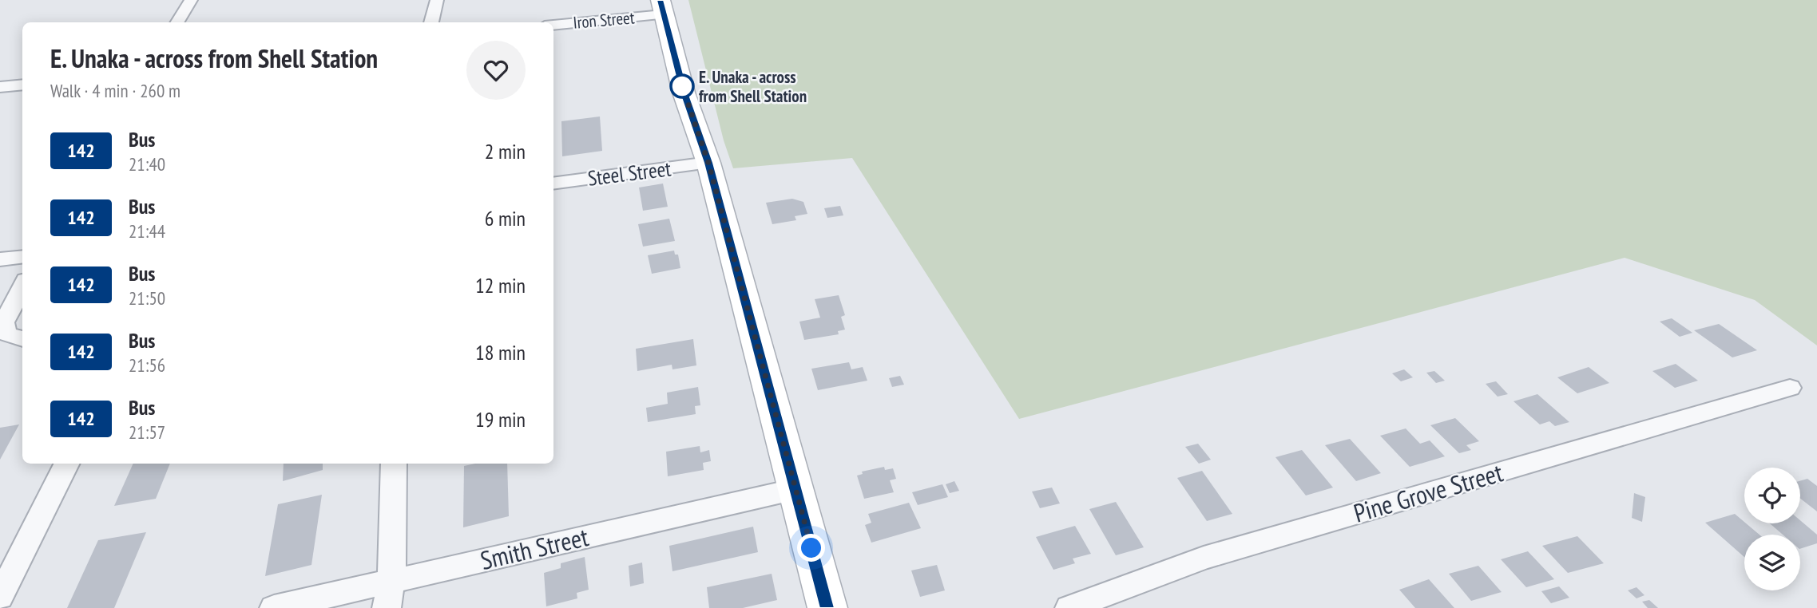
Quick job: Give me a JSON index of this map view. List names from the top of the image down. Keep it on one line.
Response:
{"streets":{"street":["Iron Street","Steel Street","Pine Grove Street","Smith Street"]},"places":["E. Unaka - across from Shell Station"],"lines":["bus line 142"],"page":{"heading":["E. Unaka - across from Shell Station","Walk · 4 min · 260 m"],"list":[{"mark":"142","name":"Bus","note":"21:40","value":"2 min"},{"mark":"142","name":"Bus","note":"21:44","value":"6 min"},{"mark":"142","name":"Bus","note":"21:50","value":"12 min"},{"mark":"142","name":"Bus","note":"21:56","value":"18 min"},{"mark":"142","name":"Bus","note":"21:57","value":"19 min"}]}}
